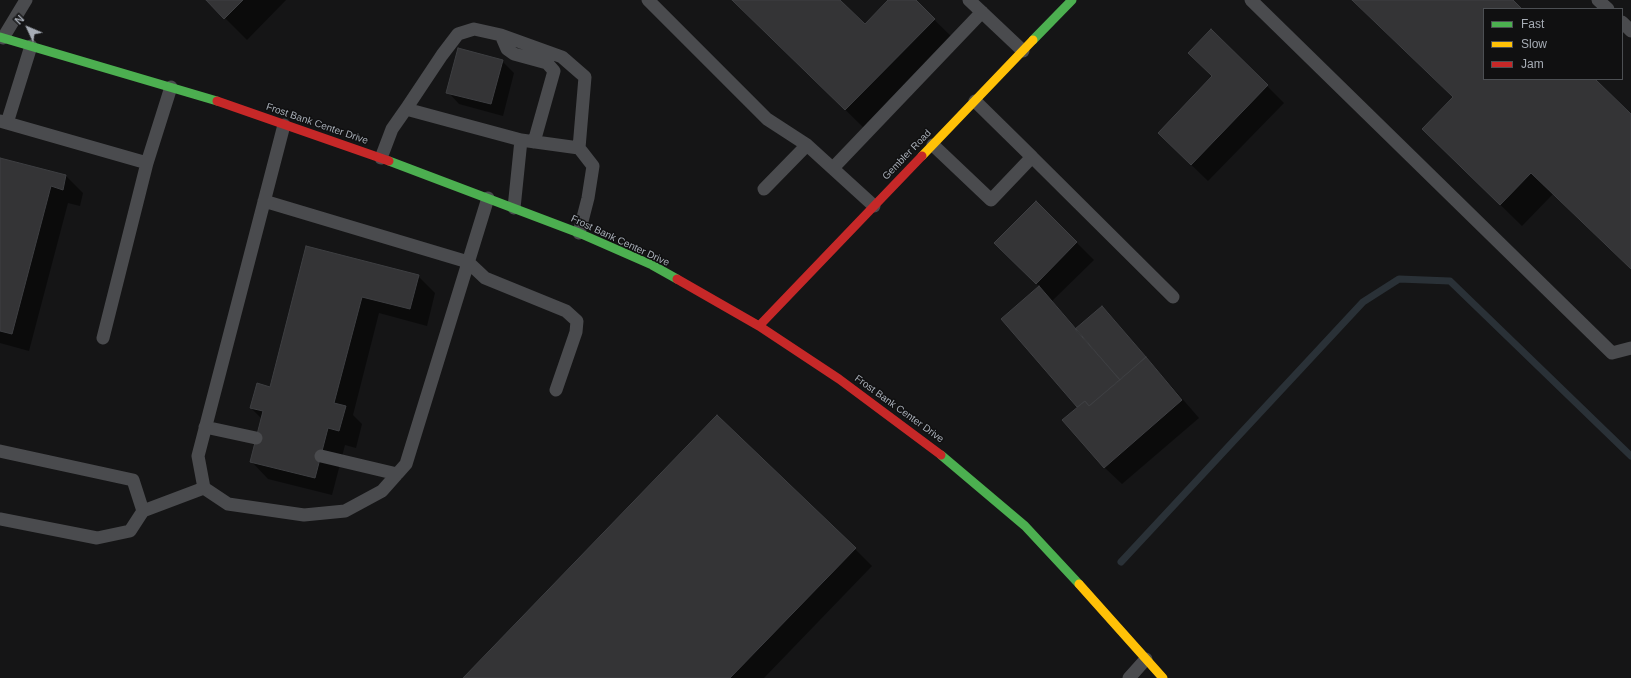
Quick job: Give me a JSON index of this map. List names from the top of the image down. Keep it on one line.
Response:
{"streets":{"main road":["Frost Bank Center Drive","Gembler Road"]},"crossings":[["Frost Bank Center Drive","Gembler Road"]],"legend":["Fast","Slow","Jam"],"north":"top left"}
